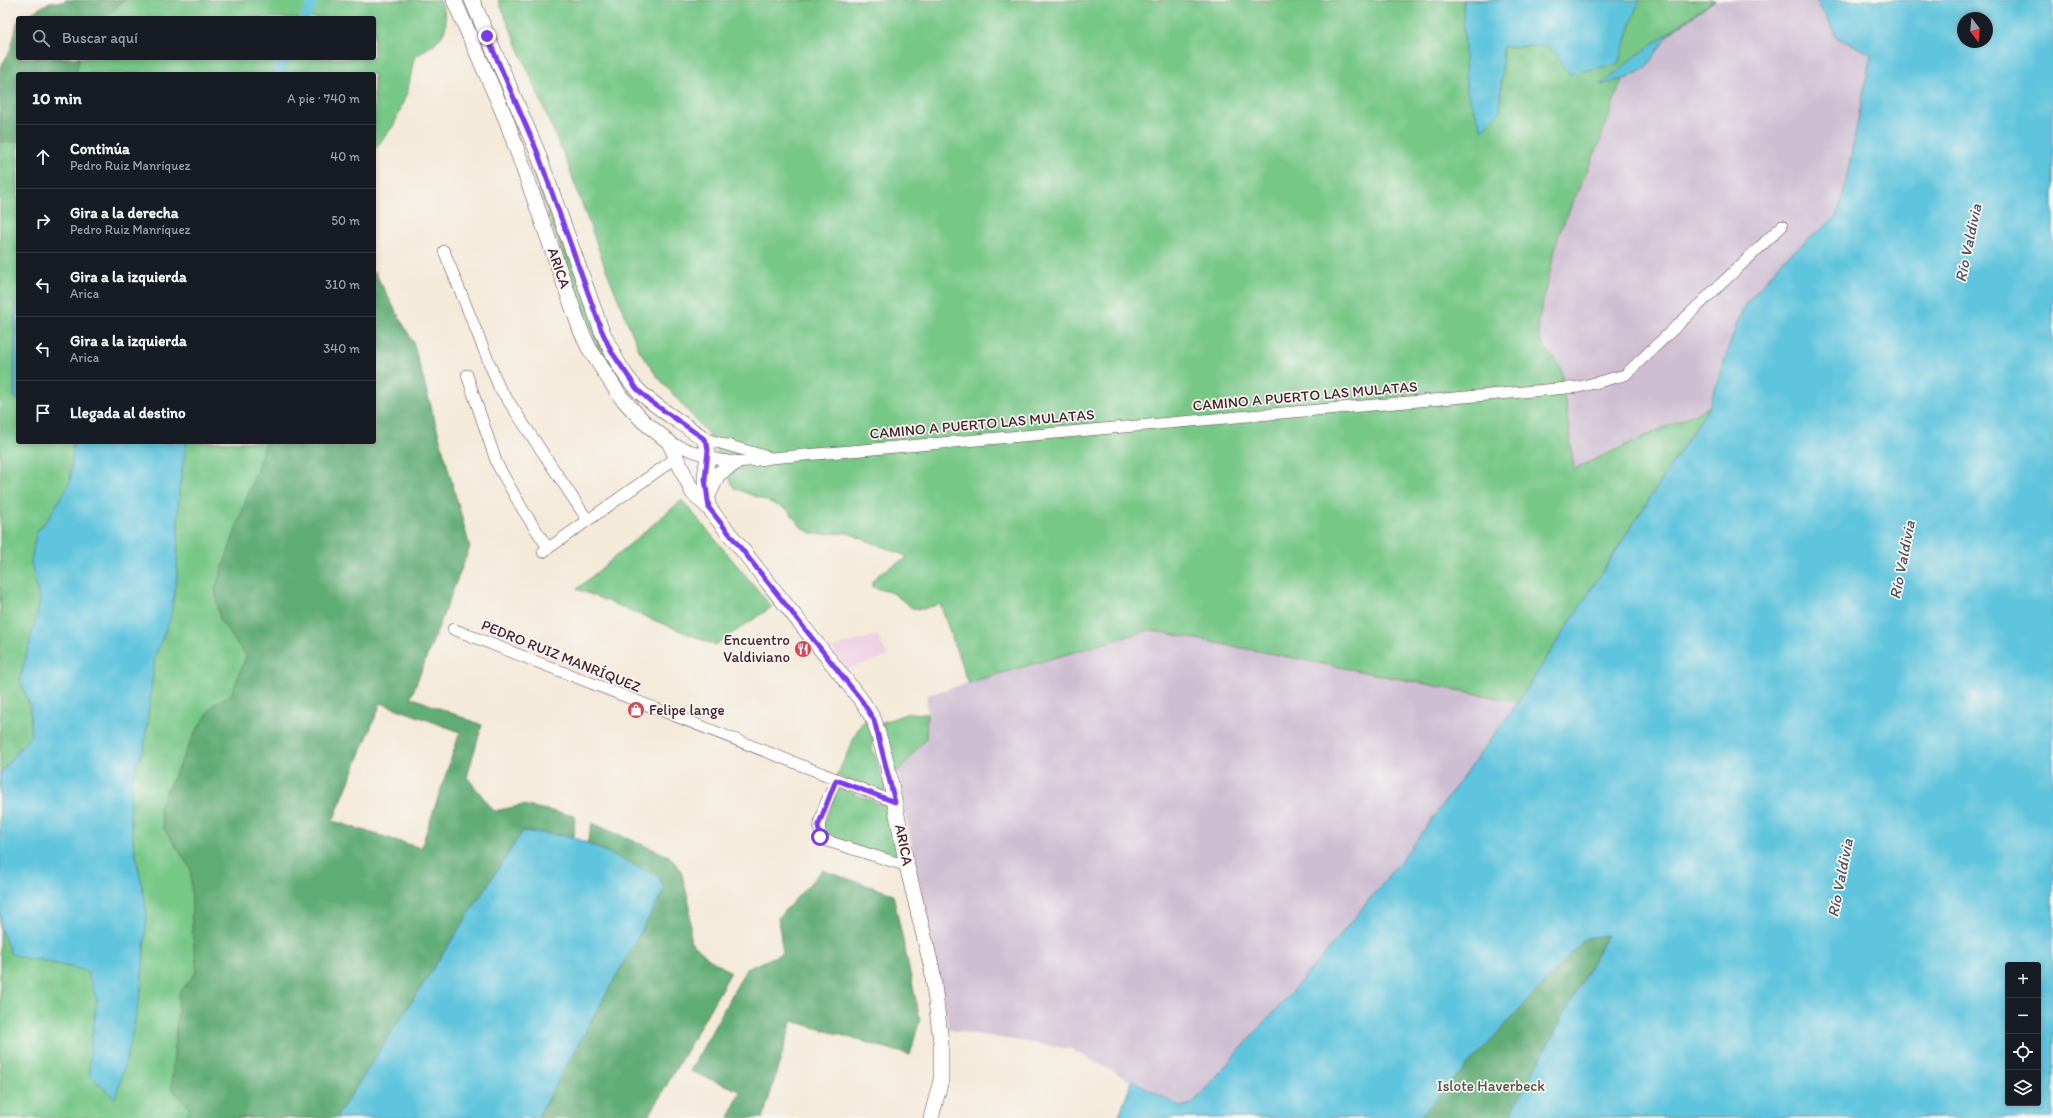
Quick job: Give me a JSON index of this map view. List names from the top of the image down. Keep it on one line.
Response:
{"streets":{"main road":["ARICA"],"street":["CAMINO A PUERTO LAS MULATAS","PEDRO RUIZ MANRÍQUEZ"]},"crossings":[["ARICA","CAMINO A PUERTO LAS MULATAS"],["ARICA","PEDRO RUIZ MANRÍQUEZ"]],"water":["Río Valdivia"],"parks":["Islote Haverbeck"],"places":{"restaurant":["Encuentro Valdiviano"],"shop":["Felipe lange"]},"north":"bottom","page":{"search":"Buscar aquí","heading":["10 min","A pie · 740 m"],"list":[["Continúa","Pedro Ruiz Manríquez","40 m"],["Gira a la derecha","Pedro Ruiz Manríquez","50 m"],["Gira a la izquierda","Arica","310 m"],["Gira a la izquierda","Arica","340 m"],"Llegada al destino"],"map_buttons":["+","−"]}}
